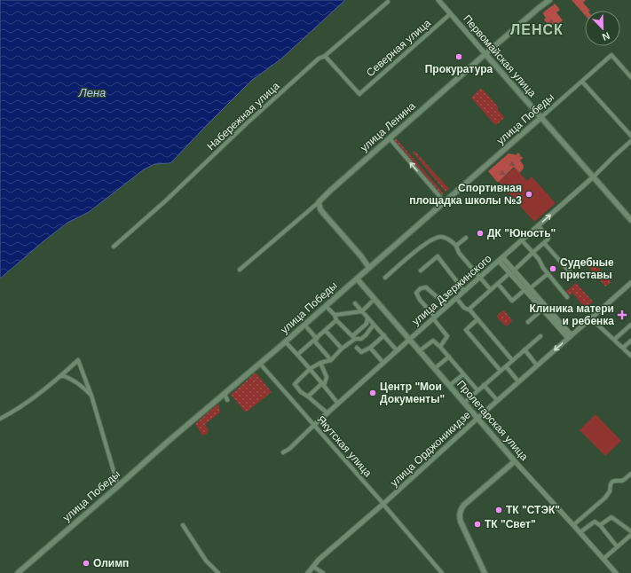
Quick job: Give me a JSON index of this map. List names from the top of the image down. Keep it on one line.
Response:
{"streets":{"main road":["Первомайская улица","улица Победы","улица Ленина","Пролетарская улица"],"street":["Северная улица","Набережная улица","улица Дзержинского","Якутская улица","улица Орджоникидзе"]},"crossings":[["Северная улица","Первомайская улица"],["Северная улица","Набережная улица"],["Первомайская улица","улица Победы"],["Первомайская улица","улица Ленина"],["Первомайская улица","улица Дзержинского"],["улица Победы","Пролетарская улица"],["улица Победы","Якутская улица"],["улица Дзержинского","Пролетарская улица"],["улица Дзержинского","Якутская улица"],["Пролетарская улица","улица Орджоникидзе"],["Якутская улица","улица Орджоникидзе"]],"districts":["ЛЕНСК"],"water":["Лена"],"places":{"other":["Прокуратура","Спортивная площадка школы №3","ДК \"Юность\"","Судебные приставы","Центр \"Мои Документы\"","ТК \"СТЭК\"","ТК \"Свет\"","Олимп"],"health":["Клиника матери и ребенка"]},"north":"bottom right"}
